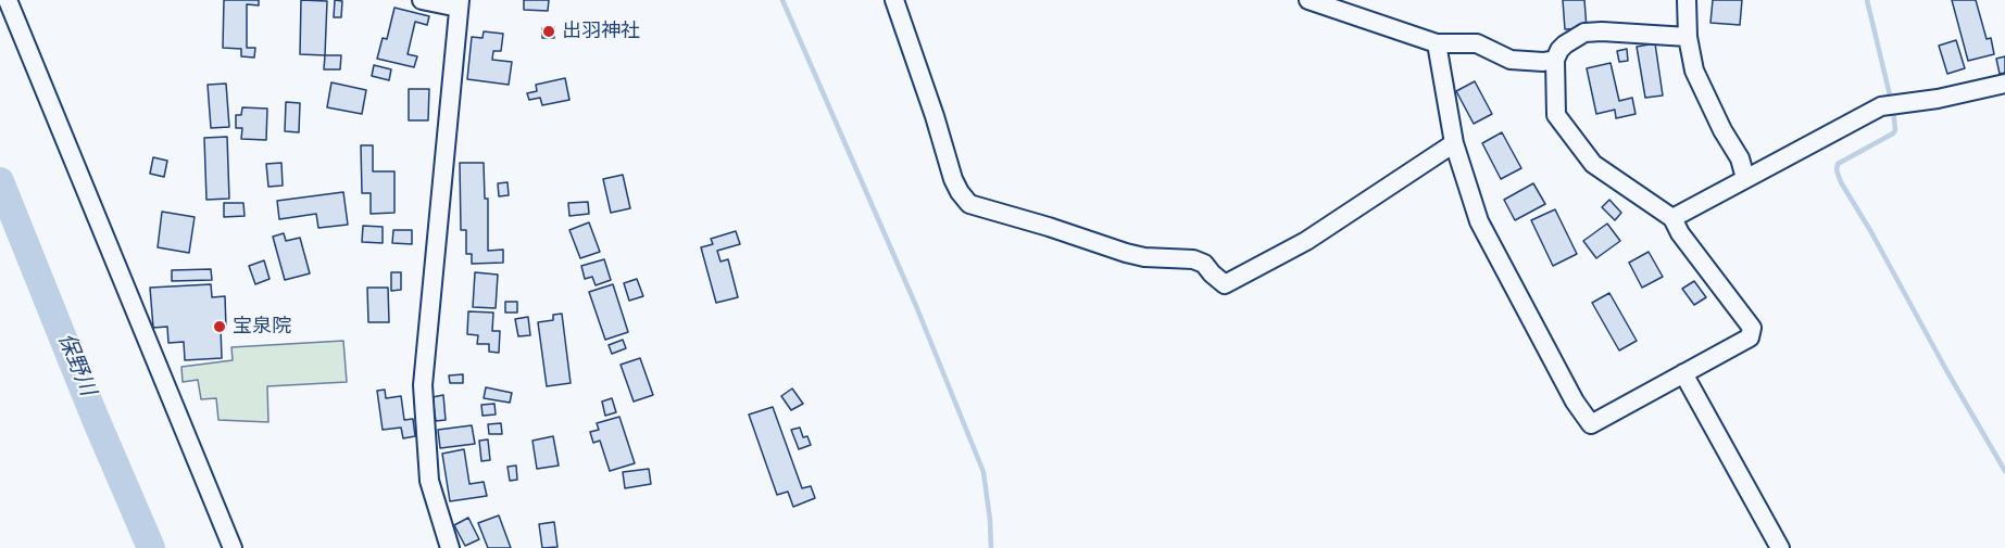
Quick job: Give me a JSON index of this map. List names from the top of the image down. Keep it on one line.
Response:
{"water":["保野川"],"places":["出羽神社","宝泉院"]}
